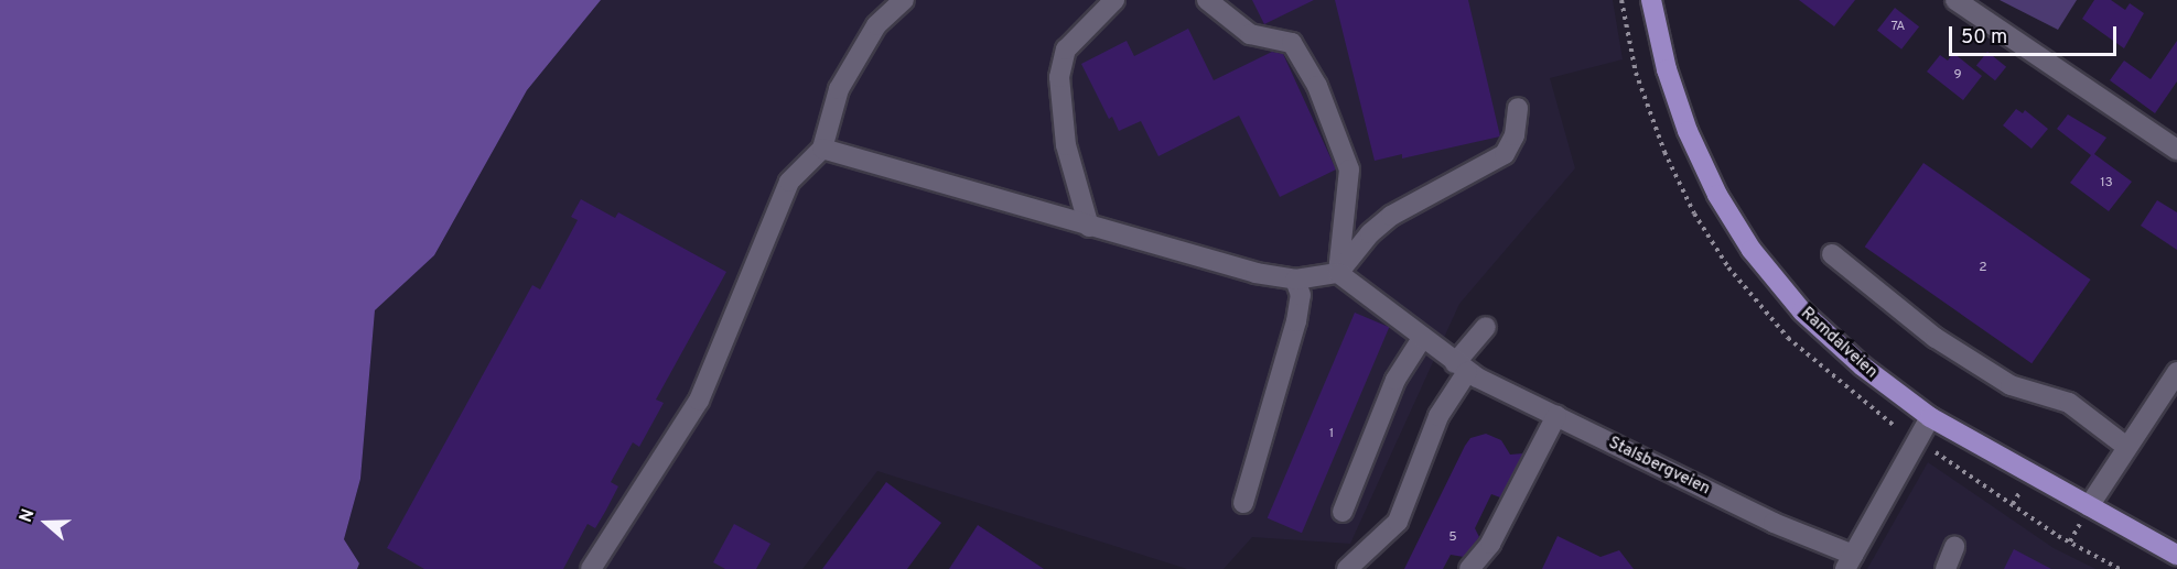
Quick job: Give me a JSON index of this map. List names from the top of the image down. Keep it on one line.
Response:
{"streets":{"main road":["Ramdalveien"],"street":["Stalsbergveien"]},"crossings":[["Ramdalveien","Stalsbergveien"]],"house_numbers":["7A","9","13","2","1","5"],"scale_bar":"50 m","north":"left"}
